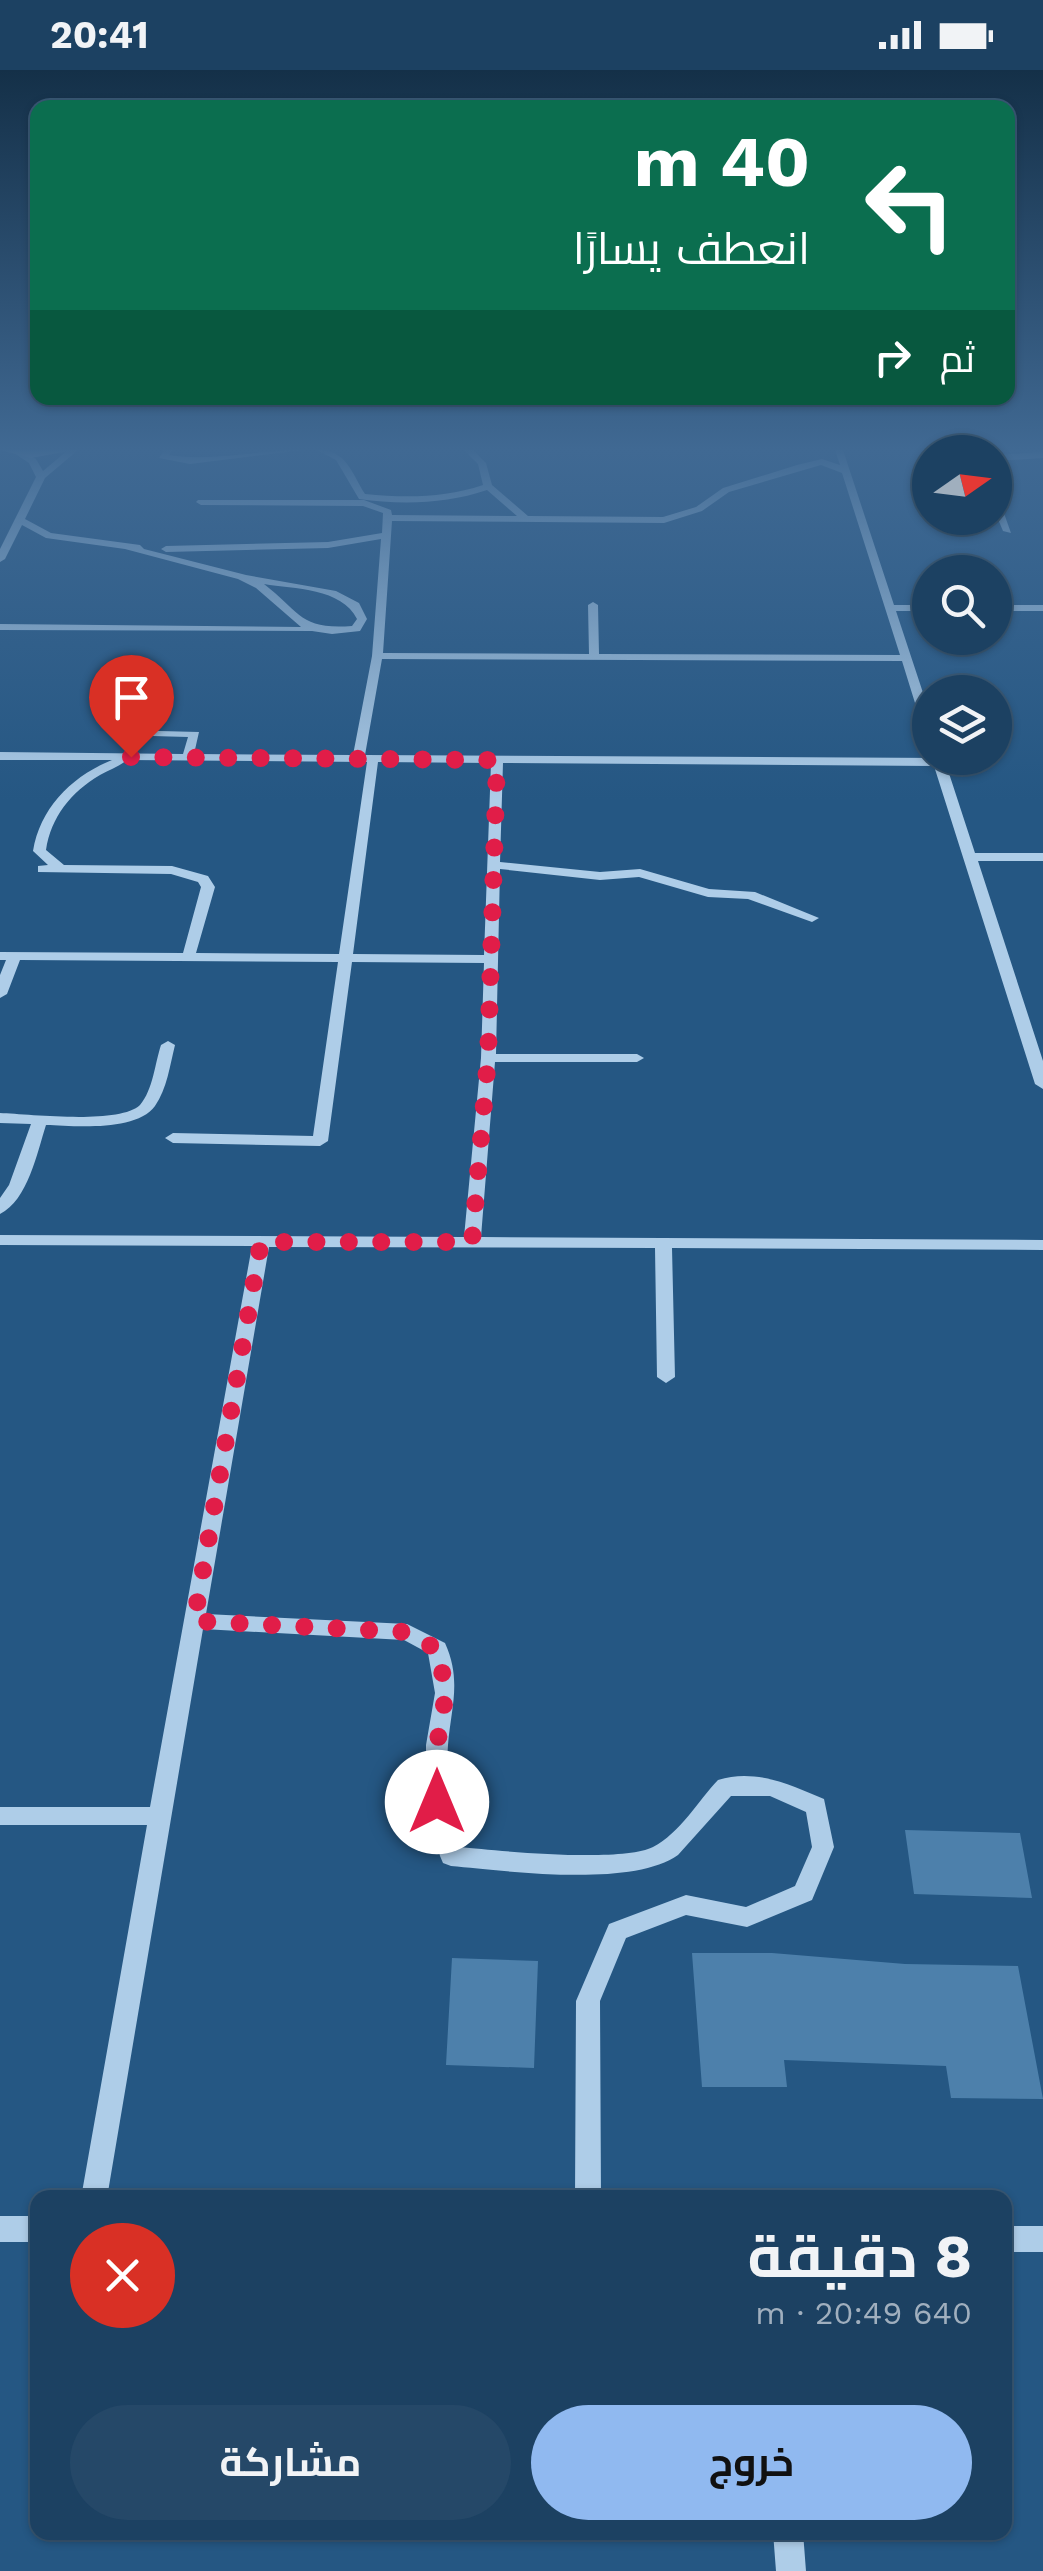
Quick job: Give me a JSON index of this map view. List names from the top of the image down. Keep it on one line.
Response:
{"north":"right","page":{"status":"20:41","turn":["40 m","انعطف يسارًا"],"then":"ثم","heading":["8 دقيقة","640 m · 20:49"],"buttons":["خروج","مشاركة"]}}
